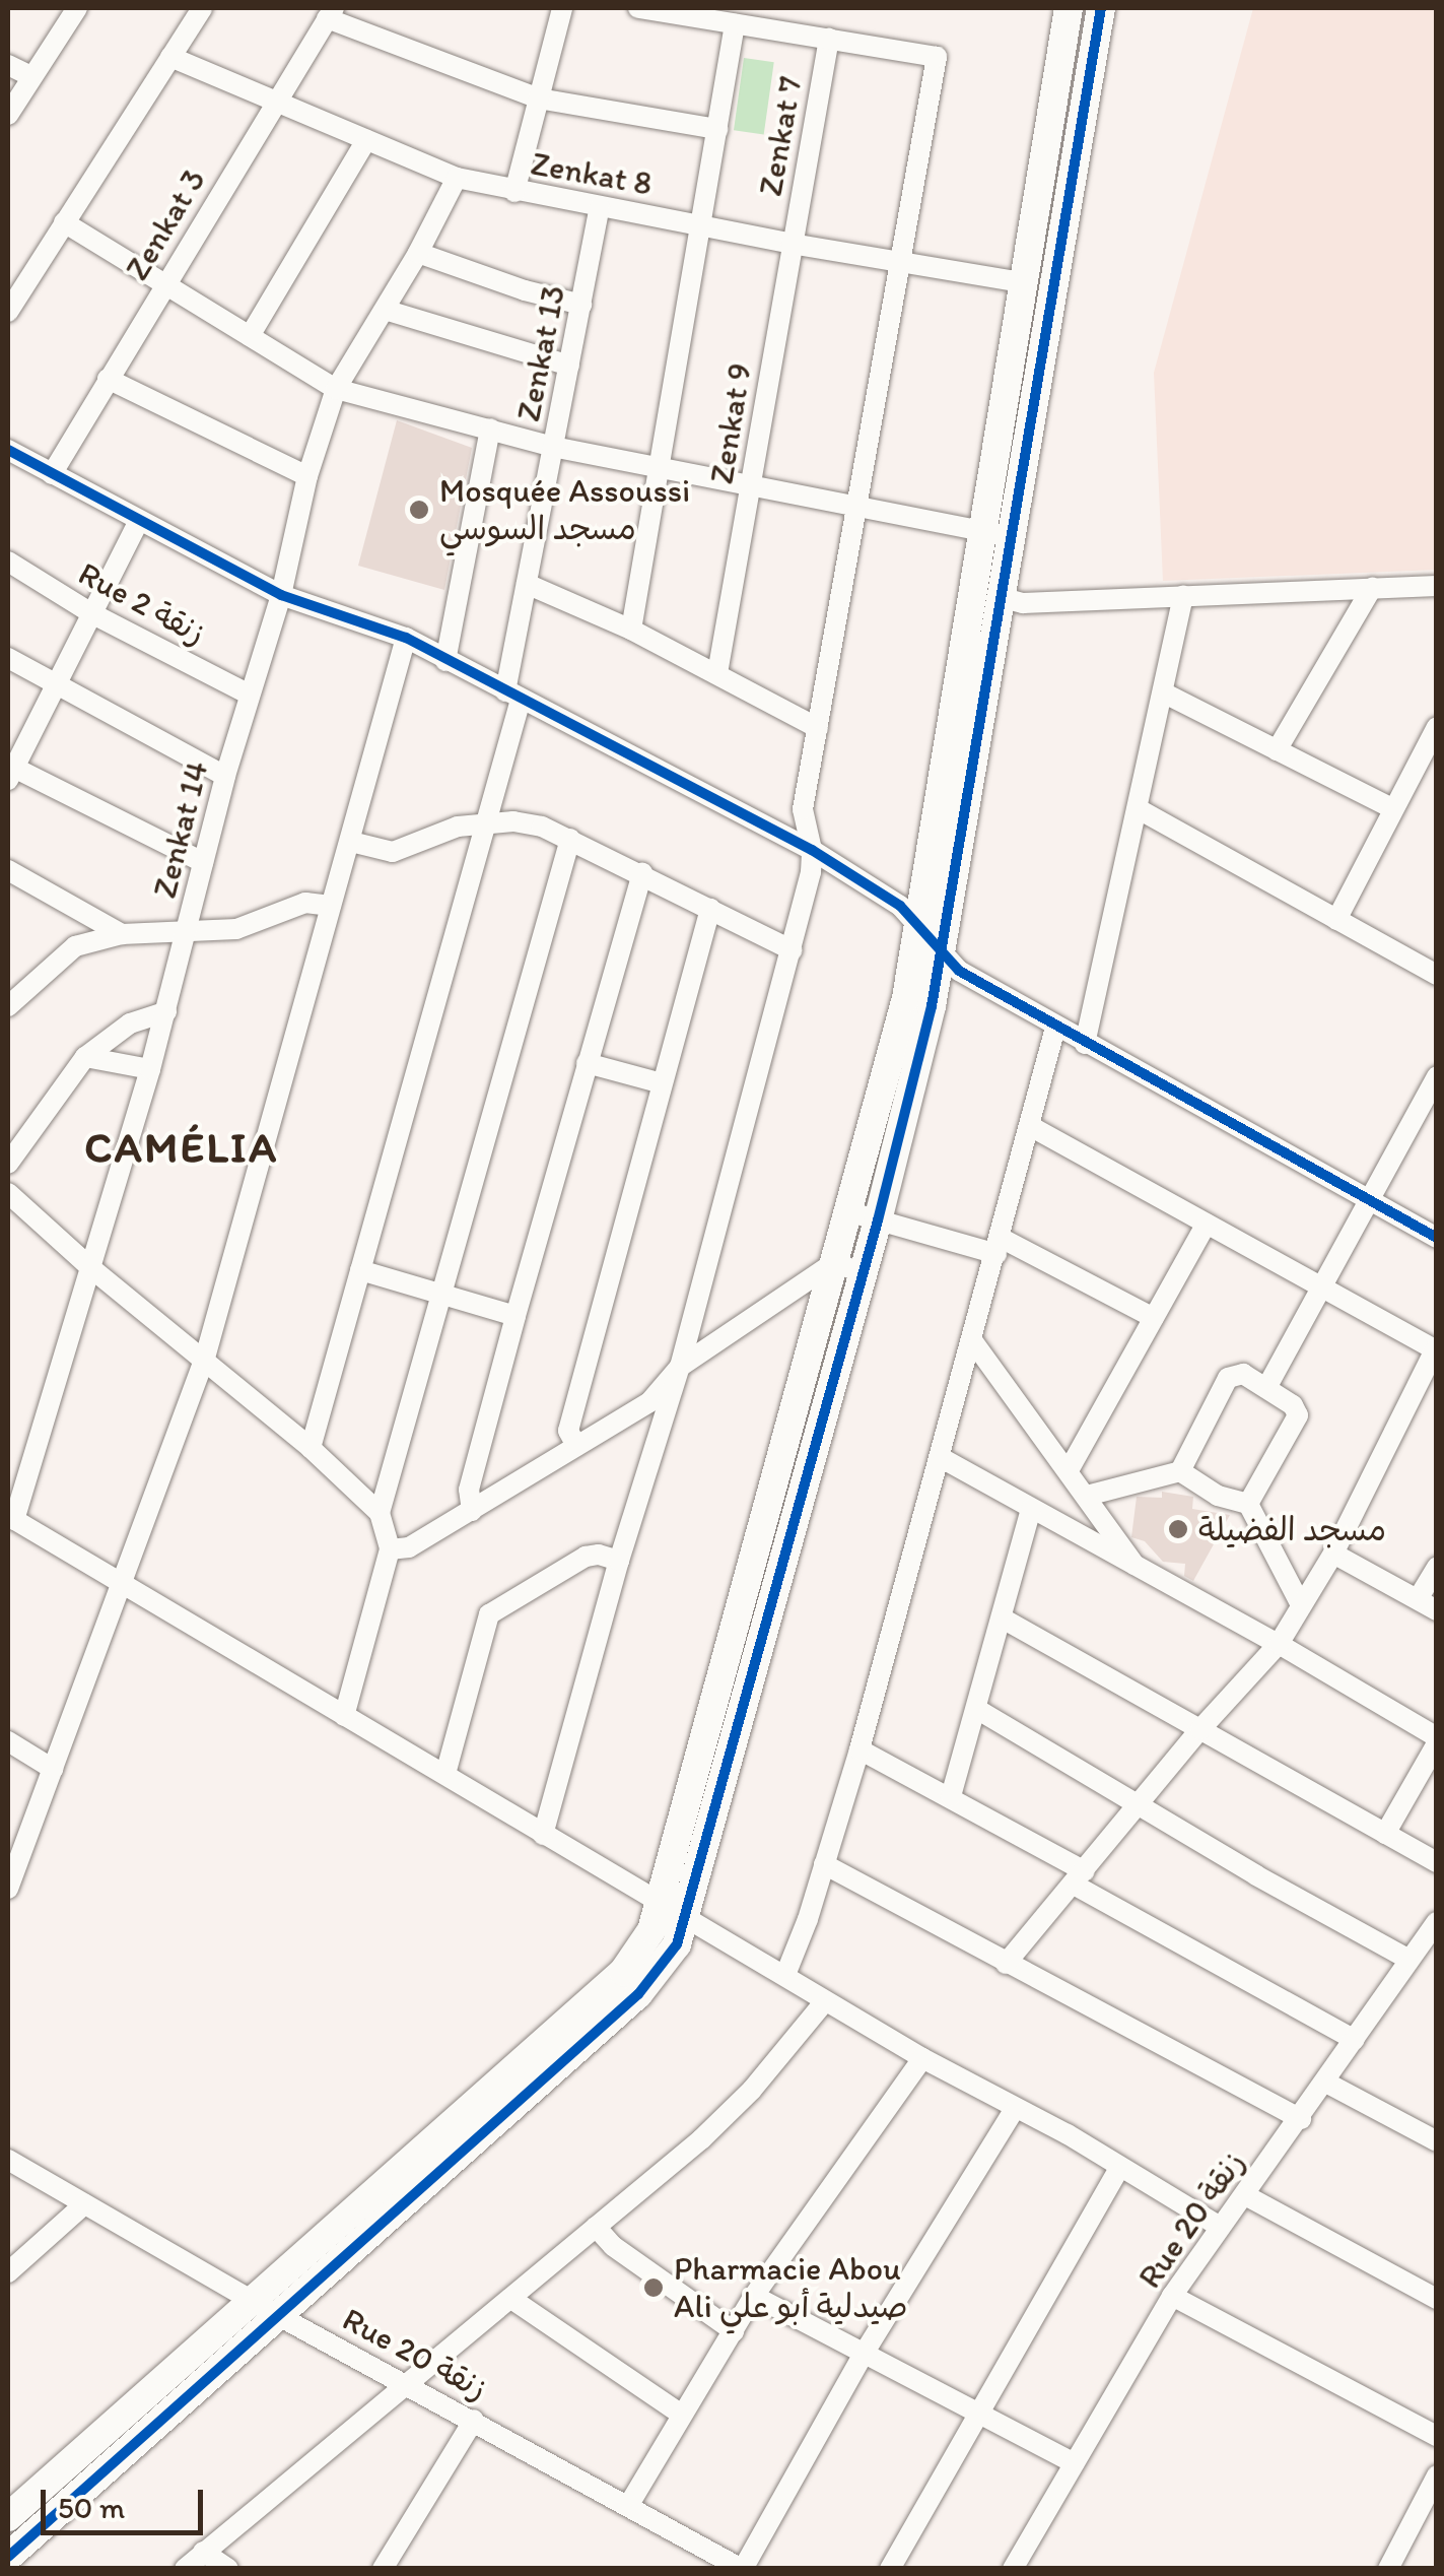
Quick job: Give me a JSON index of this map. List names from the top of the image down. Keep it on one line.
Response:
{"streets":{"street":["Zenkat 7","Zenkat 8","Zenkat 3","Zenkat 13","Zenkat 9","Rue 2 زنقة","Zenkat 14","Rue 20 زنقة"]},"crossings":[["Zenkat 7","Zenkat 8"],["Zenkat 7","Zenkat 9"],["Zenkat 8","Zenkat 3"],["Zenkat 8","Zenkat 13"],["Zenkat 8","Zenkat 9"],["Zenkat 8","Zenkat 14"],["Rue 2 زنقة","Zenkat 14"]],"districts":["CAMÉLIA"],"places":["Mosquée Assoussi مسجد السوسي","مسجد الفضيلة","Pharmacie Abou Ali صيدلية أبو علي"],"scale_bar":"50 m"}
